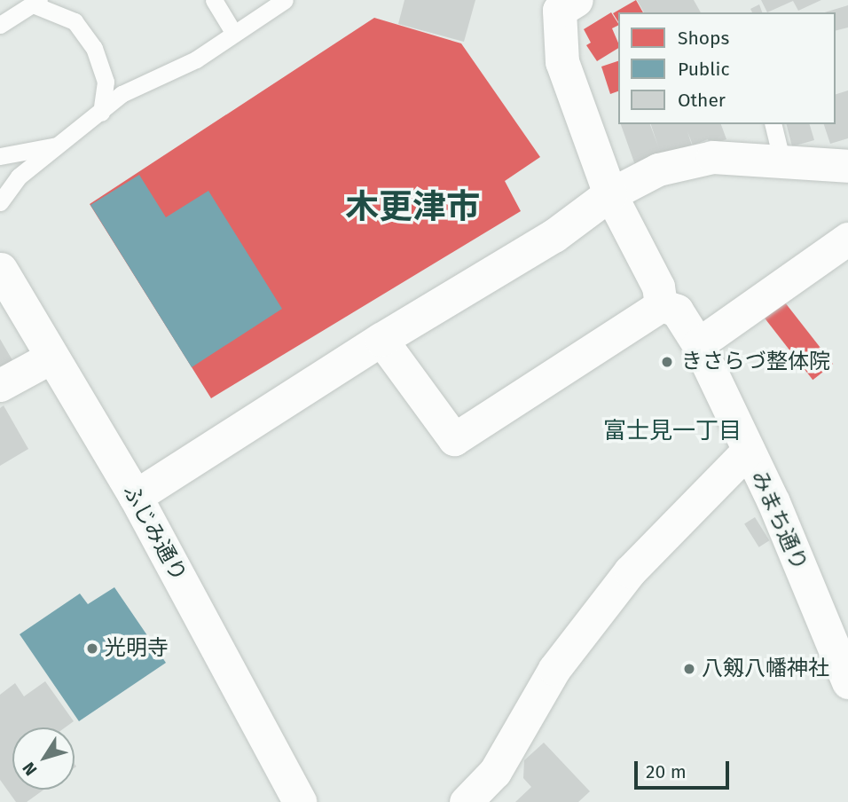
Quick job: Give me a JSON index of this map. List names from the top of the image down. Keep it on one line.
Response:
{"streets":{"street":["みまち通り","ふじみ通り"]},"districts":["木更津市","富士見一丁目"],"places":["きさらづ整体院","光明寺","八剱八幡神社"],"legend":["Shops","Public","Other"],"scale_bar":"20 m","north":"bottom left"}
